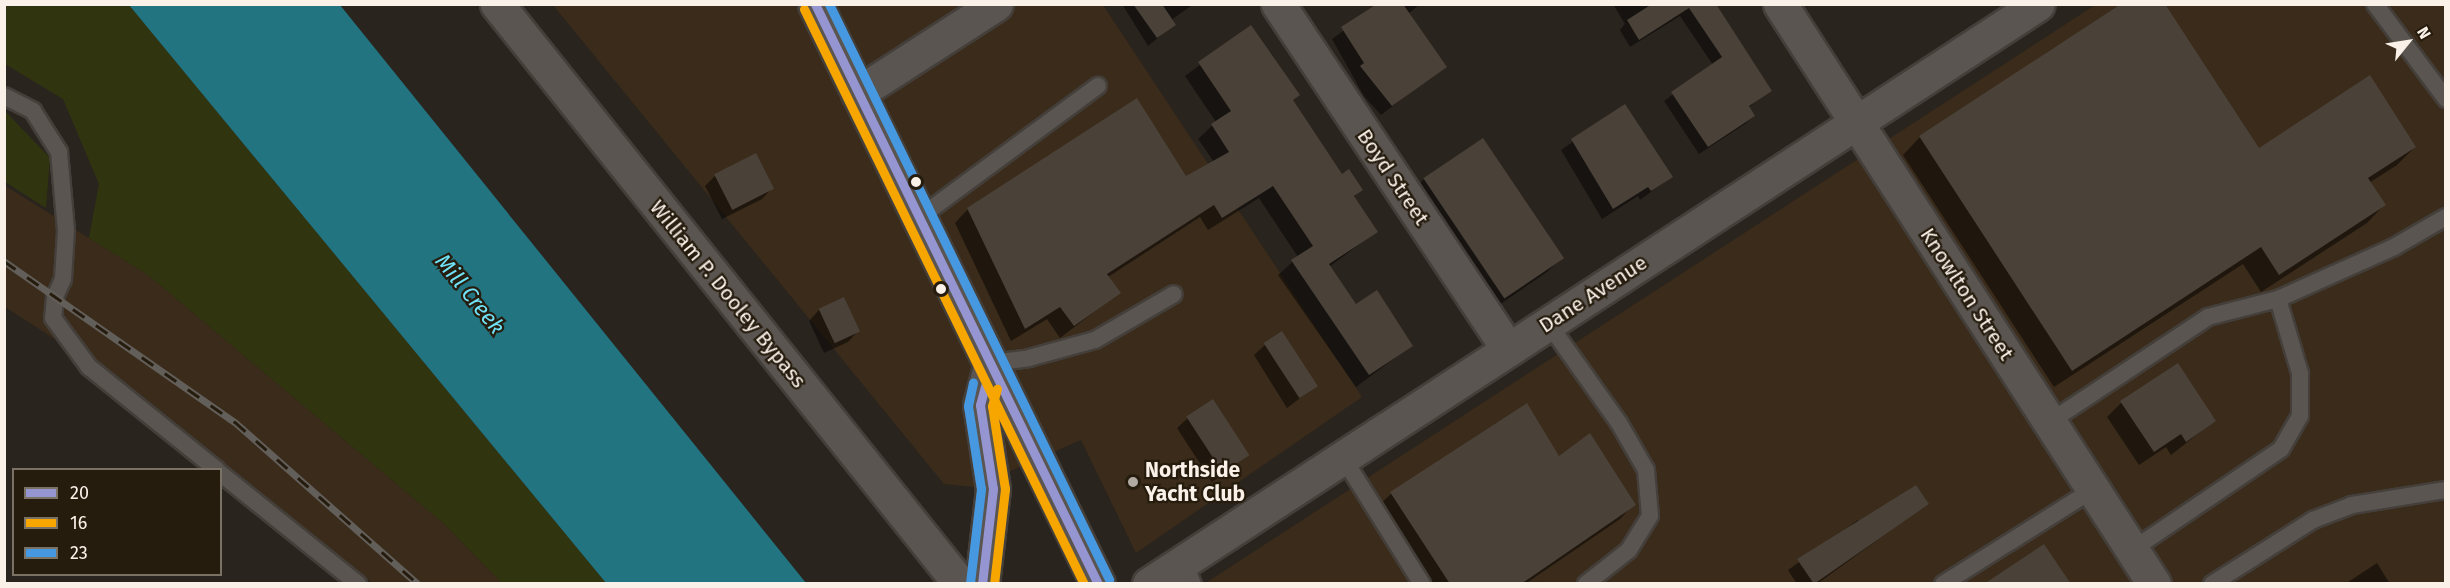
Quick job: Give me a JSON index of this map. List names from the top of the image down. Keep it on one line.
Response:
{"streets":{"street":["Boyd Street","William P. Dooley Bypass","Dane Avenue","Knowlton Street"]},"crossings":[["Boyd Street","Dane Avenue"],["Dane Avenue","Knowlton Street"]],"water":["Mill Creek"],"places":["Northside Yacht Club"],"lines":["transit line 20","transit line 23","transit line 16"],"legend":["20","16","23"],"north":"top right"}
